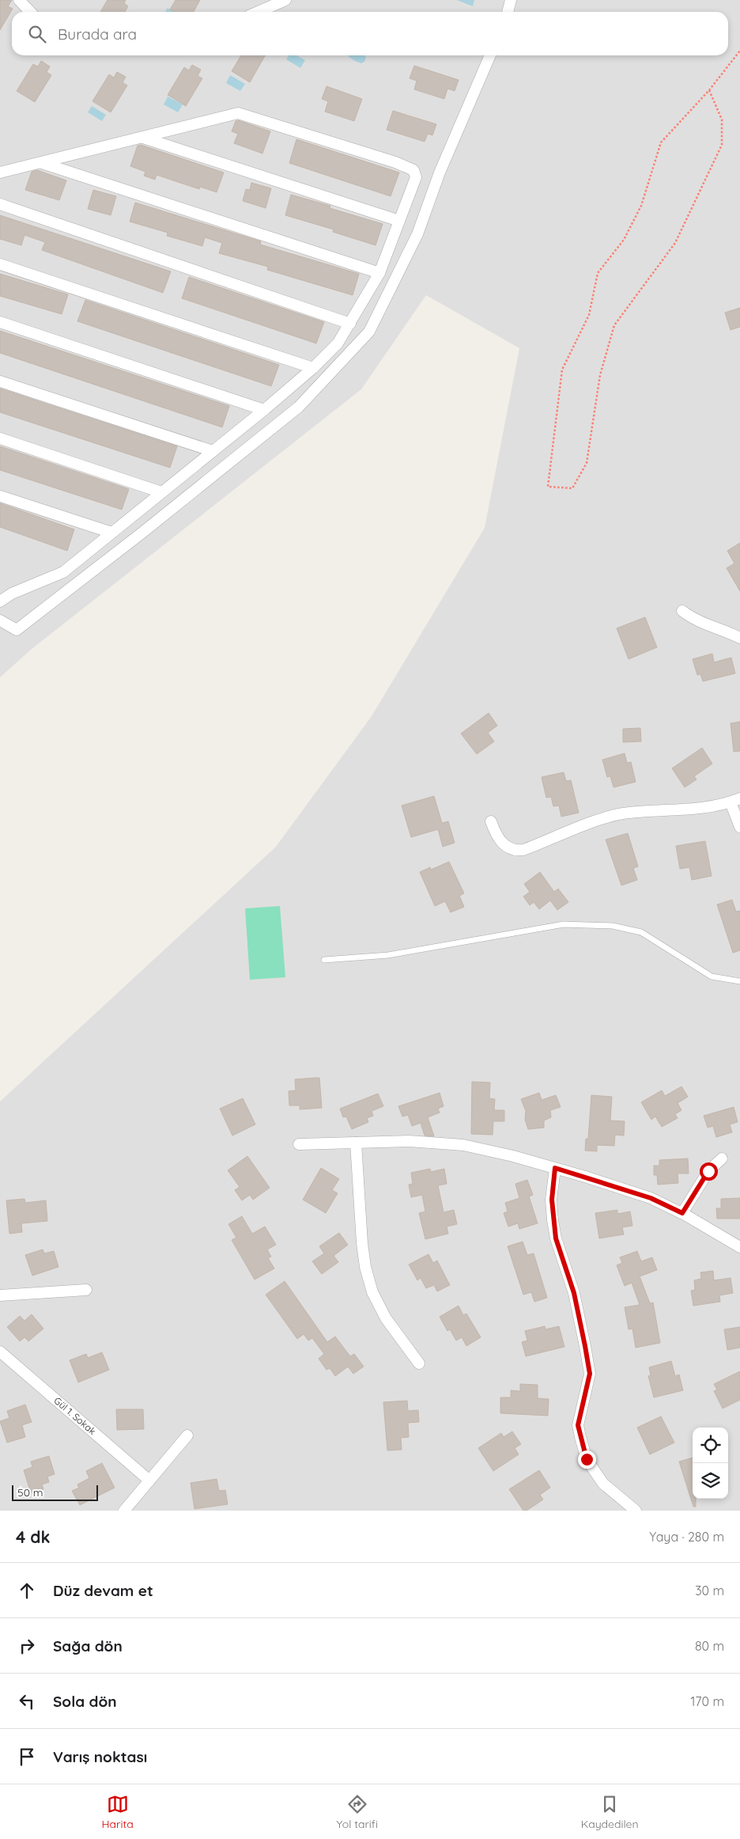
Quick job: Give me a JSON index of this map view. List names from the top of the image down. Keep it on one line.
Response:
{"streets":{"street":["Gül 1. Sokak"]},"scale_bar":"50 m","page":{"search":"Burada ara","scale":"50 m","heading":["4 dk","Yaya · 280 m"],"list":[["Düz devam et","30 m"],["Sağa dön","80 m"],["Sola dön","170 m"],"Varış noktası"],"nav":["Harita","Yol tarifi","Kaydedilen"]}}
